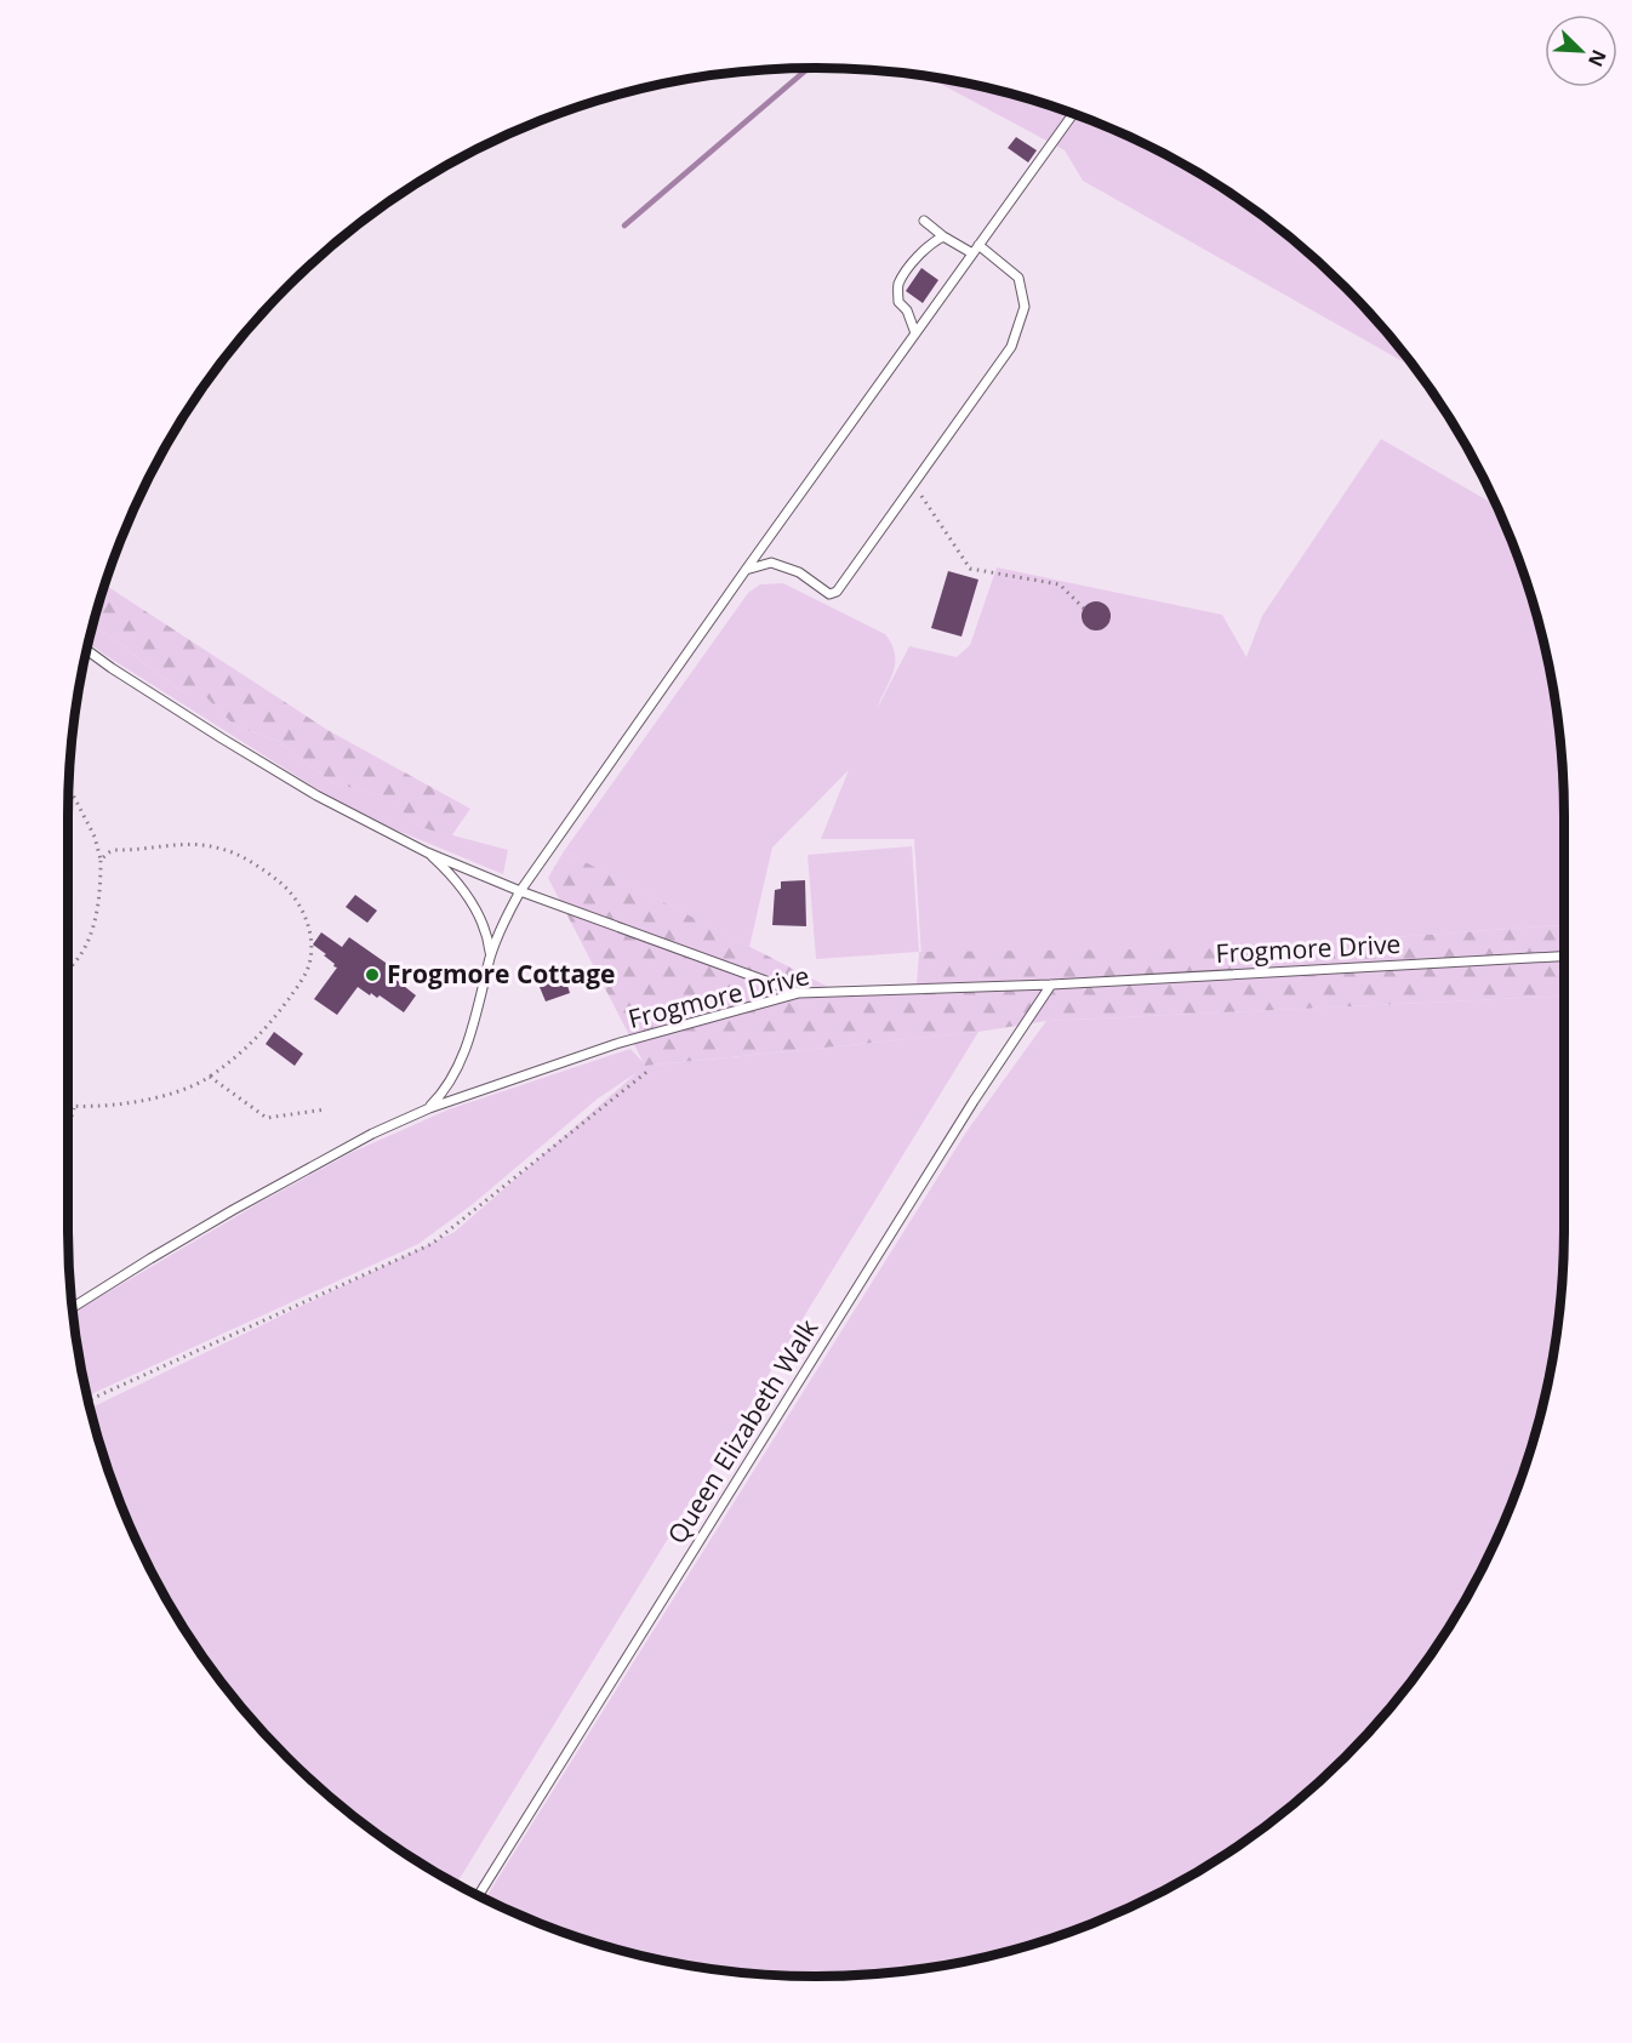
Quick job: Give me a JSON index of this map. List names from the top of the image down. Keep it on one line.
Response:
{"streets":{"lane":["Frogmore Drive","Queen Elizabeth Walk"]},"crossings":[["Frogmore Drive","Queen Elizabeth Walk"]],"places":["Frogmore Cottage"],"north":"bottom right"}
